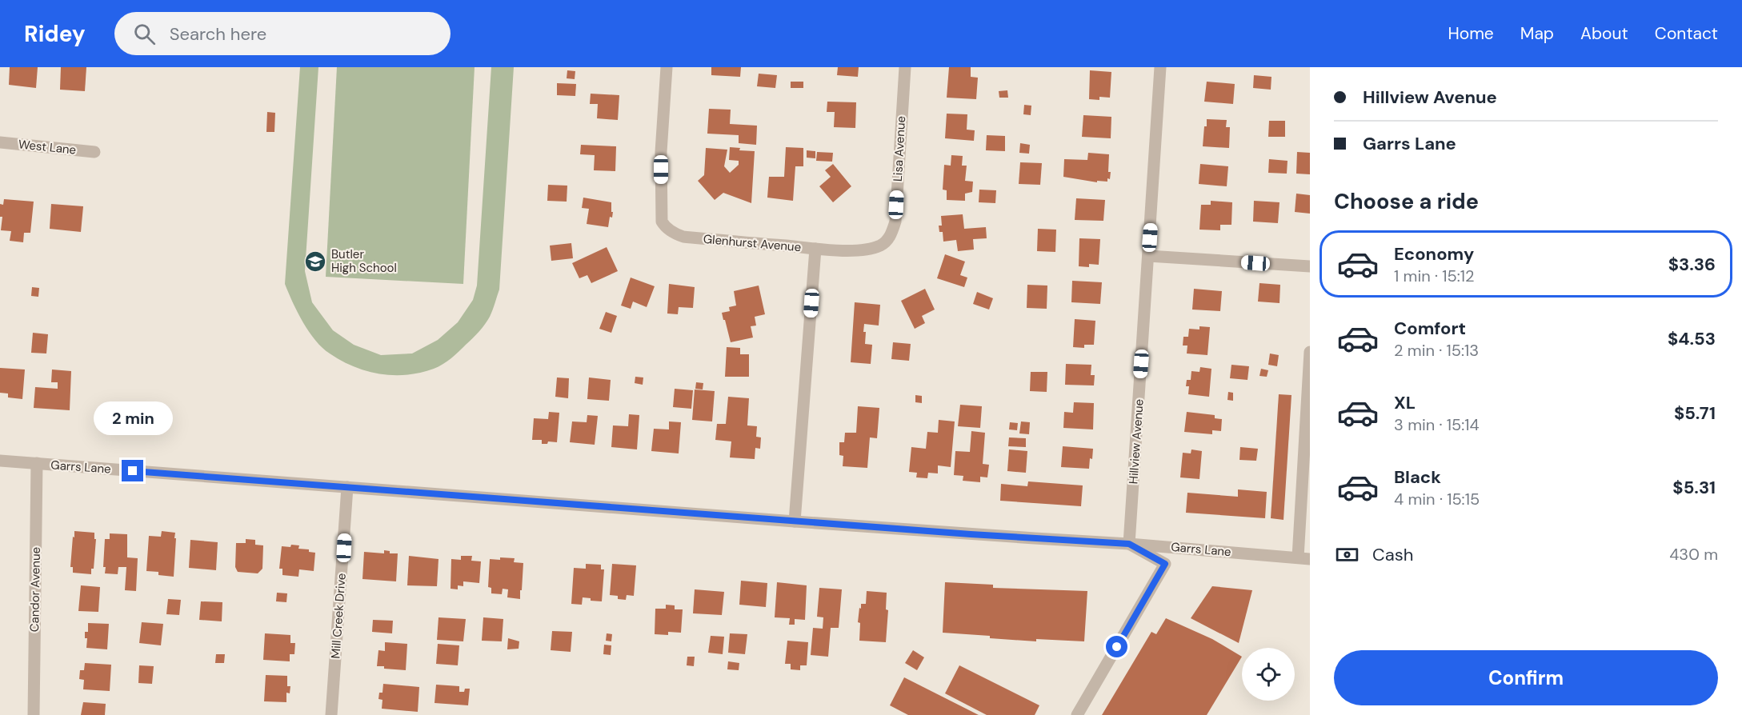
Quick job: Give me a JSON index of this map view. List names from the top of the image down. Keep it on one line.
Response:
{"streets":{"street":["West Lane","Lisa Avenue","Glenhurst Avenue","Hillview Avenue","Garrs Lane","Candor Avenue","Mill Creek Drive"]},"crossings":[["Lisa Avenue","Glenhurst Avenue"],["Glenhurst Avenue","Garrs Lane"],["Hillview Avenue","Garrs Lane"],["Garrs Lane","Candor Avenue"],["Garrs Lane","Mill Creek Drive"]],"places":{"school or university":["Butler High School"]},"page":{"header":"Ridey","search":"Search here","nav":["Home","Map","About","Contact"],"banner":["Hillview Avenue","Garrs Lane"],"heading":"Choose a ride","list":[{"name":"Economy","note":"1 min · 15:12","value":"$3.36"},{"name":"Comfort","note":"2 min · 15:13","value":"$4.53"},{"name":"XL","note":"3 min · 15:14","value":"$5.71"},{"name":"Black","note":"4 min · 15:15","value":"$5.31"}],"bubble":"2 min","pay":["Cash","430 m"],"buttons":"Confirm"}}
